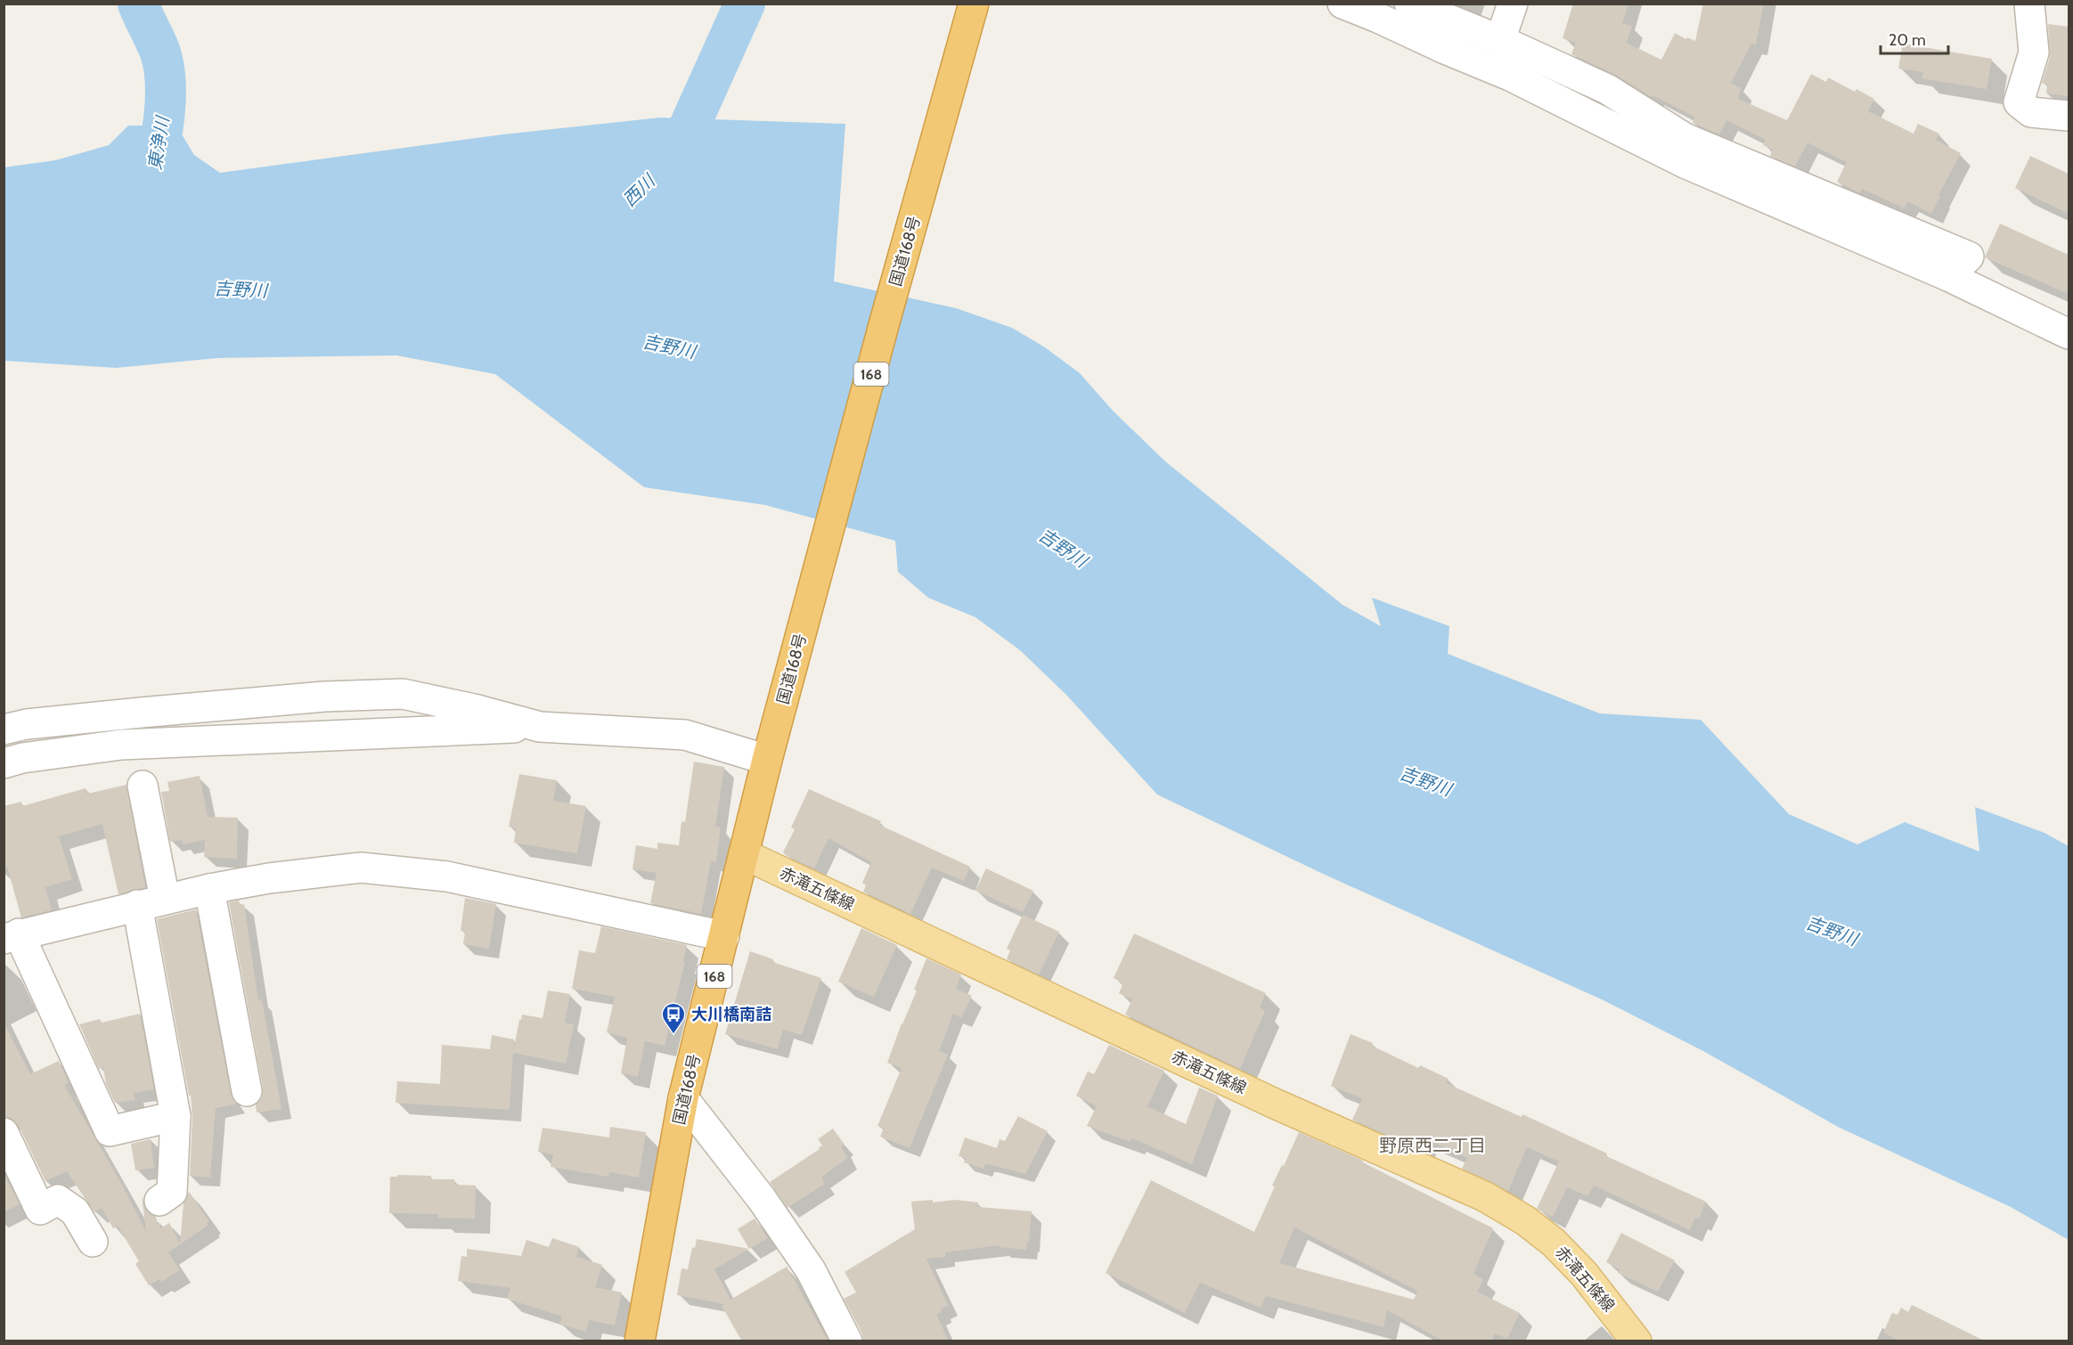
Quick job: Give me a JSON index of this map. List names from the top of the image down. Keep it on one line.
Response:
{"streets":{"highway":["国道168号","168"],"main road":["赤滝五條線"]},"crossings":[["国道168号","赤滝五條線"]],"districts":["野原西二丁目"],"water":["東浄川","西川","吉野川"],"places":{"bus stop":["大川橋南詰"]},"scale_bar":"20 m"}
